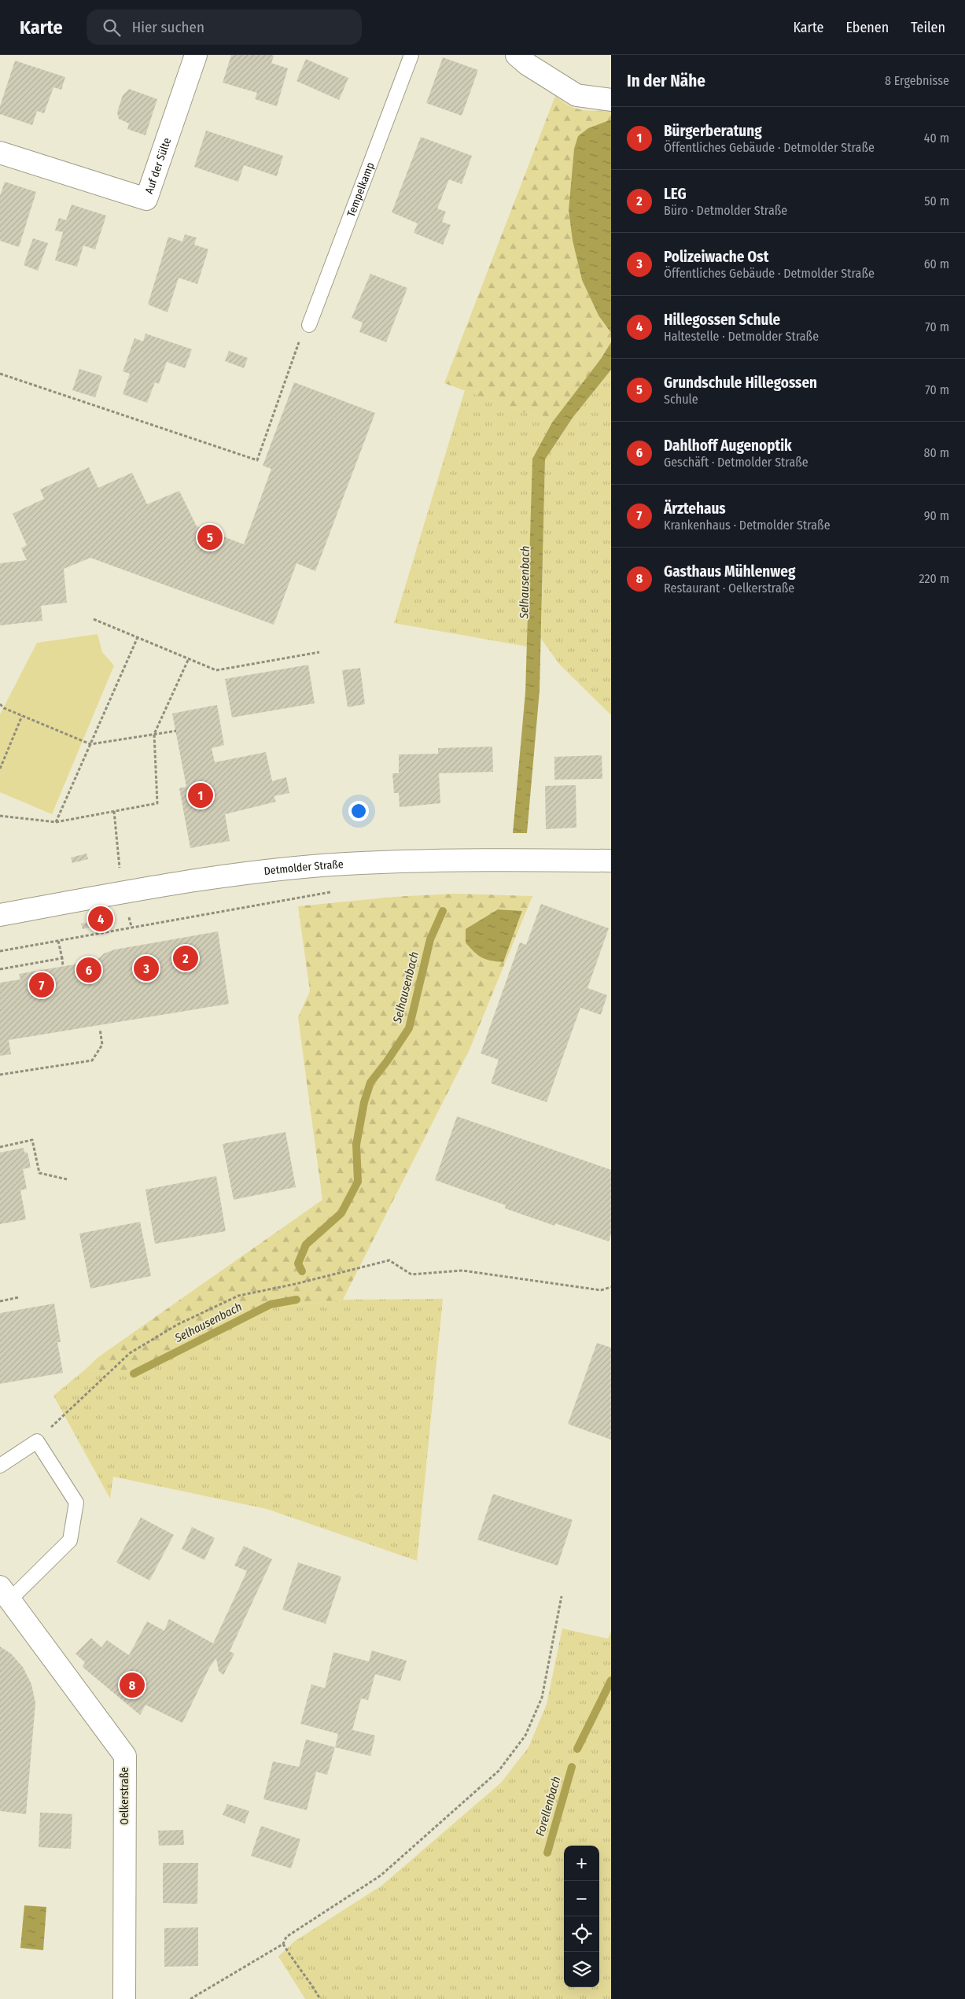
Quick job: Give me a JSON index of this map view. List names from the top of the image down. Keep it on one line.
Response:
{"streets":{"street":["Auf der Sülte","Detmolder Straße","Oelkerstraße"],"lane":["Tempelkamp"]},"water":["Selhausenbach","Forellenbach"],"page":{"header":"Karte","search":"Hier suchen","nav":["Karte","Ebenen","Teilen"],"heading":["In der Nähe","8 Ergebnisse"],"list":[{"mark":"1","name":"Bürgerberatung","note":"Öffentliches Gebäude · Detmolder Straße","value":"40 m"},{"mark":"2","name":"LEG","note":"Büro · Detmolder Straße","value":"50 m"},{"mark":"3","name":"Polizeiwache Ost","note":"Öffentliches Gebäude · Detmolder Straße","value":"60 m"},{"mark":"4","name":"Hillegossen Schule","note":"Haltestelle · Detmolder Straße","value":"70 m"},{"mark":"5","name":"Grundschule Hillegossen","note":"Schule","value":"70 m"},{"mark":"6","name":"Dahlhoff Augenoptik","note":"Geschäft · Detmolder Straße","value":"80 m"},{"mark":"7","name":"Ärztehaus","note":"Krankenhaus · Detmolder Straße","value":"90 m"},{"mark":"8","name":"Gasthaus Mühlenweg","note":"Restaurant · Oelkerstraße","value":"220 m"}],"pins":["5","1","4","2","3","6","7","8"],"map_buttons":["+","−"]}}
